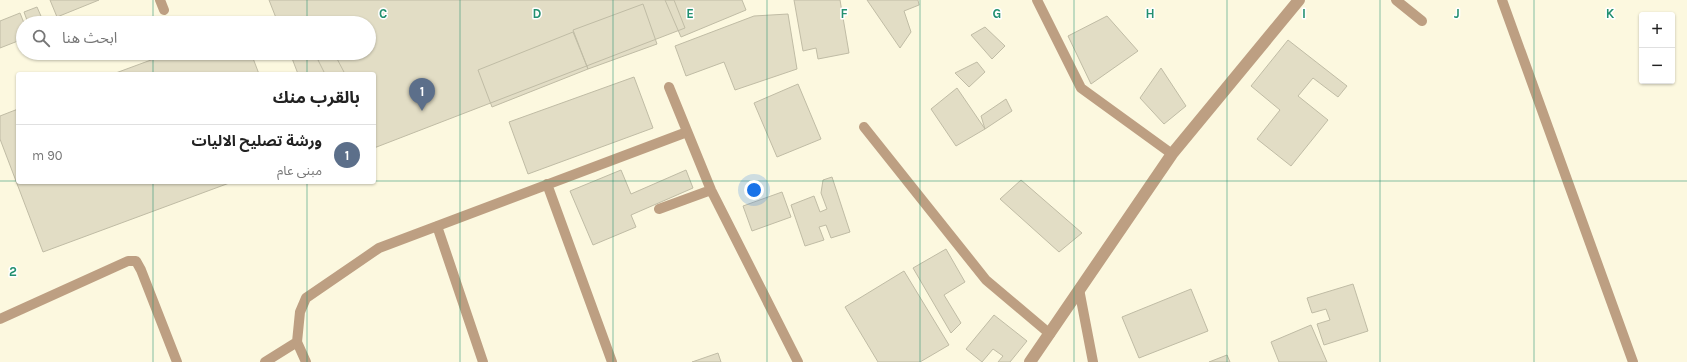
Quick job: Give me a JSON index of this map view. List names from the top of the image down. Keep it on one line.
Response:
{"page":{"map_buttons":["+","−"],"search":"ابحث هنا","heading":"بالقرب منك","pins":"1","list":[{"mark":"1","name":"ورشة تصليح الاليات","note":"مبنى عام","value":"90 m"}]},"grid":{"columns":["C","D","E","F","G","H","I","J","K"],"rows":["2"]}}
